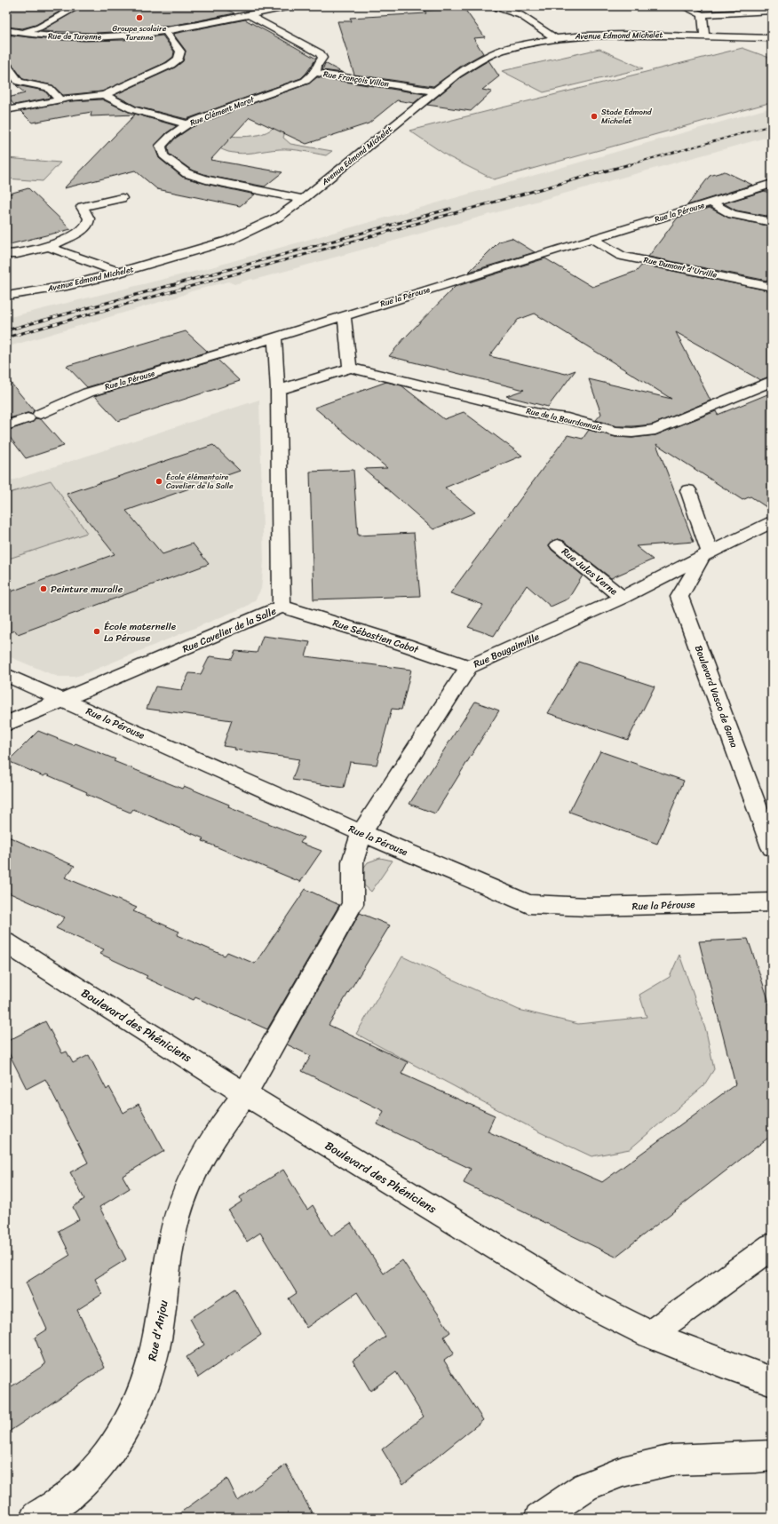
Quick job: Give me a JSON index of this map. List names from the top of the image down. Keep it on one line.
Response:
{"streets":{"street":["Avenue Edmond Michelet","Rue de Turenne","Rue François Villon","Rue Clément Marot","Rue la Pérouse","Rue Dumont d'Urville","Rue de la Bourdonnais","Rue Jules Verne","Rue Cavelier de la Salle","Rue Sébastien Cabot","Rue Bougainville","Boulevard Vasco de Gama","Boulevard des Phéniciens","Rue d'Anjou"]},"crossings":[["Avenue Edmond Michelet","Rue François Villon"],["Avenue Edmond Michelet","Rue Clément Marot"],["Rue de Turenne","Rue François Villon"],["Rue François Villon","Rue Clément Marot"],["Rue la Pérouse","Rue Dumont d'Urville"],["Rue la Pérouse","Rue Cavelier de la Salle"],["Rue la Pérouse","Rue Bougainville"],["Rue Jules Verne","Rue Bougainville"],["Rue Cavelier de la Salle","Rue Sébastien Cabot"],["Rue Sébastien Cabot","Rue Bougainville"],["Rue Bougainville","Boulevard Vasco de Gama"],["Rue Bougainville","Boulevard des Phéniciens"],["Rue Bougainville","Rue d'Anjou"],["Boulevard des Phéniciens","Rue d'Anjou"]],"places":["Groupe scolaire Turenne","Stade Edmond Michelet","École élémentaire Cavelier de la Salle","Peinture muralle","École maternelle La Pérouse"]}
